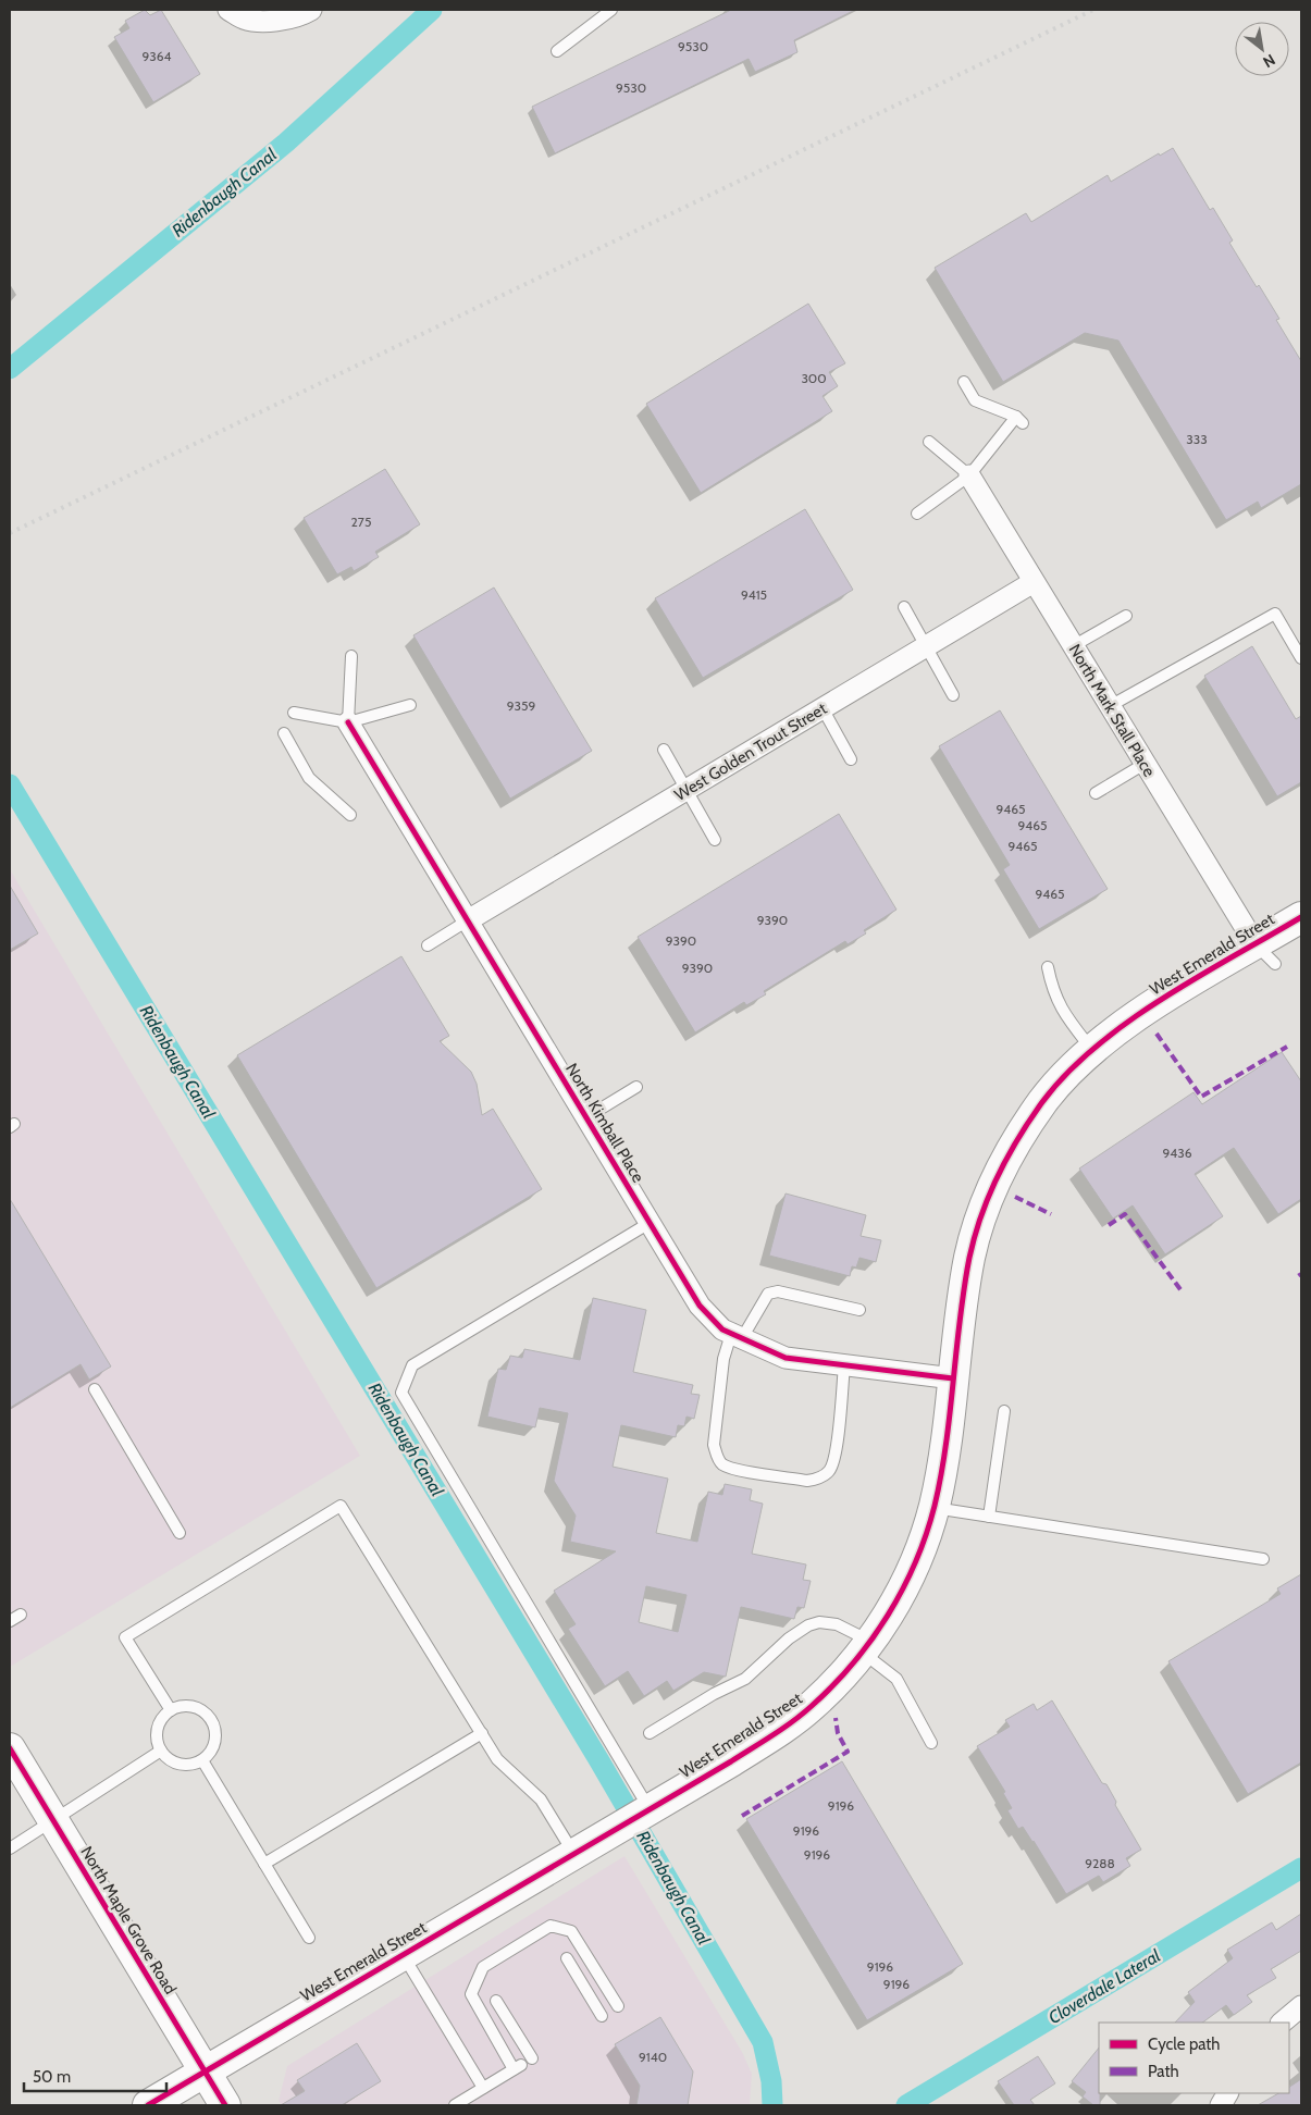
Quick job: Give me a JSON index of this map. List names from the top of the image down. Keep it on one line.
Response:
{"streets":{"main road":["West Emerald Street","North Maple Grove Road"],"street":["North Mark Stall Place","West Golden Trout Street","North Kimball Place"]},"crossings":[["North Mark Stall Place","West Golden Trout Street"],["North Mark Stall Place","West Emerald Street"],["West Golden Trout Street","North Kimball Place"],["West Emerald Street","North Kimball Place"],["West Emerald Street","North Maple Grove Road"]],"water":["Ridenbaugh Canal","Cloverdale Lateral"],"house_numbers":["9530","9364","9530","300","333","275","9415","9359","9465","9465","9465","9465","9390","9390","9390","9436","9196","9196","9196","9288","9196","9196","9140"],"legend":["Cycle path","Path"],"scale_bar":"50 m","north":"bottom right"}
